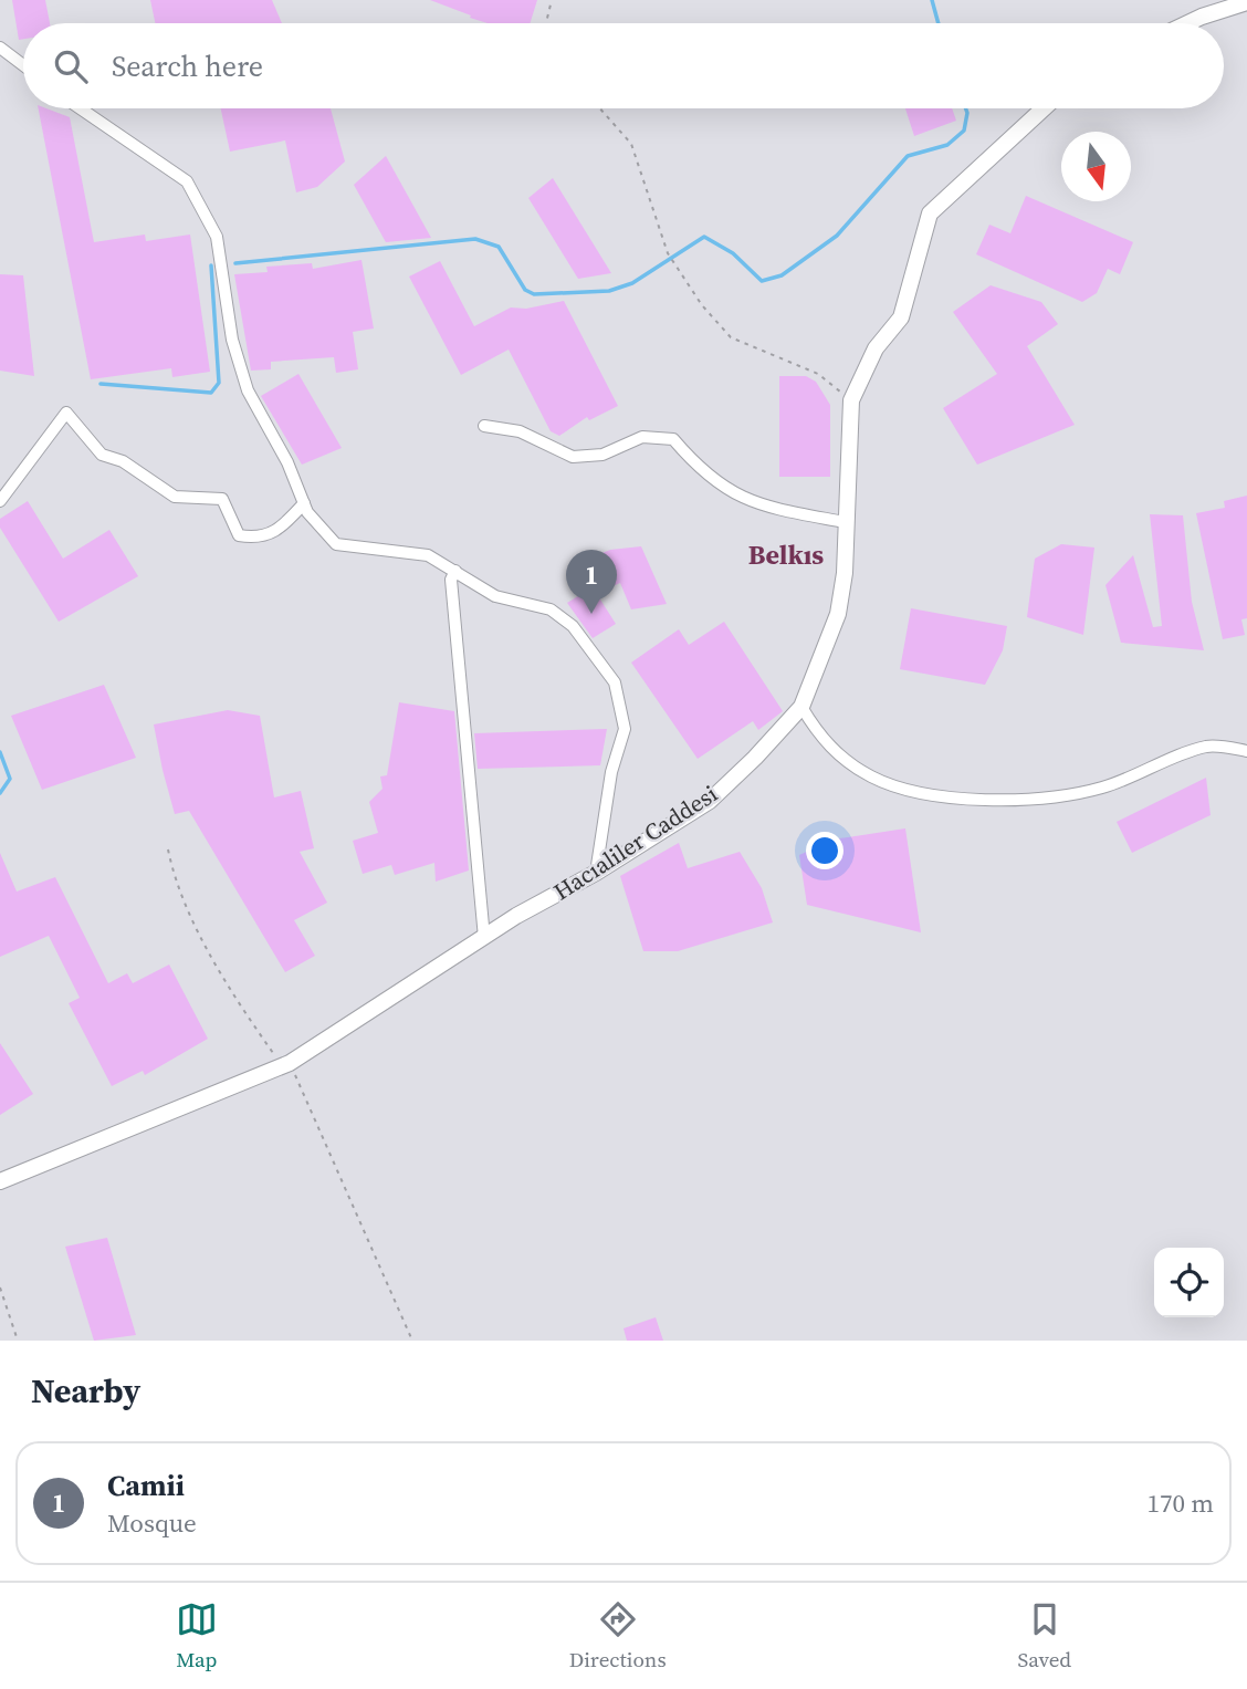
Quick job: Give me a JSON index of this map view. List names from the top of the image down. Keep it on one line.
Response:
{"streets":{"street":["Hacıaliler Caddesi"]},"districts":["Belkıs"],"north":"bottom","page":{"search":"Search here","pins":"1","heading":"Nearby","list":[{"mark":"1","name":"Camii","note":"Mosque","value":"170 m"}],"nav":["Map","Directions","Saved"]}}
